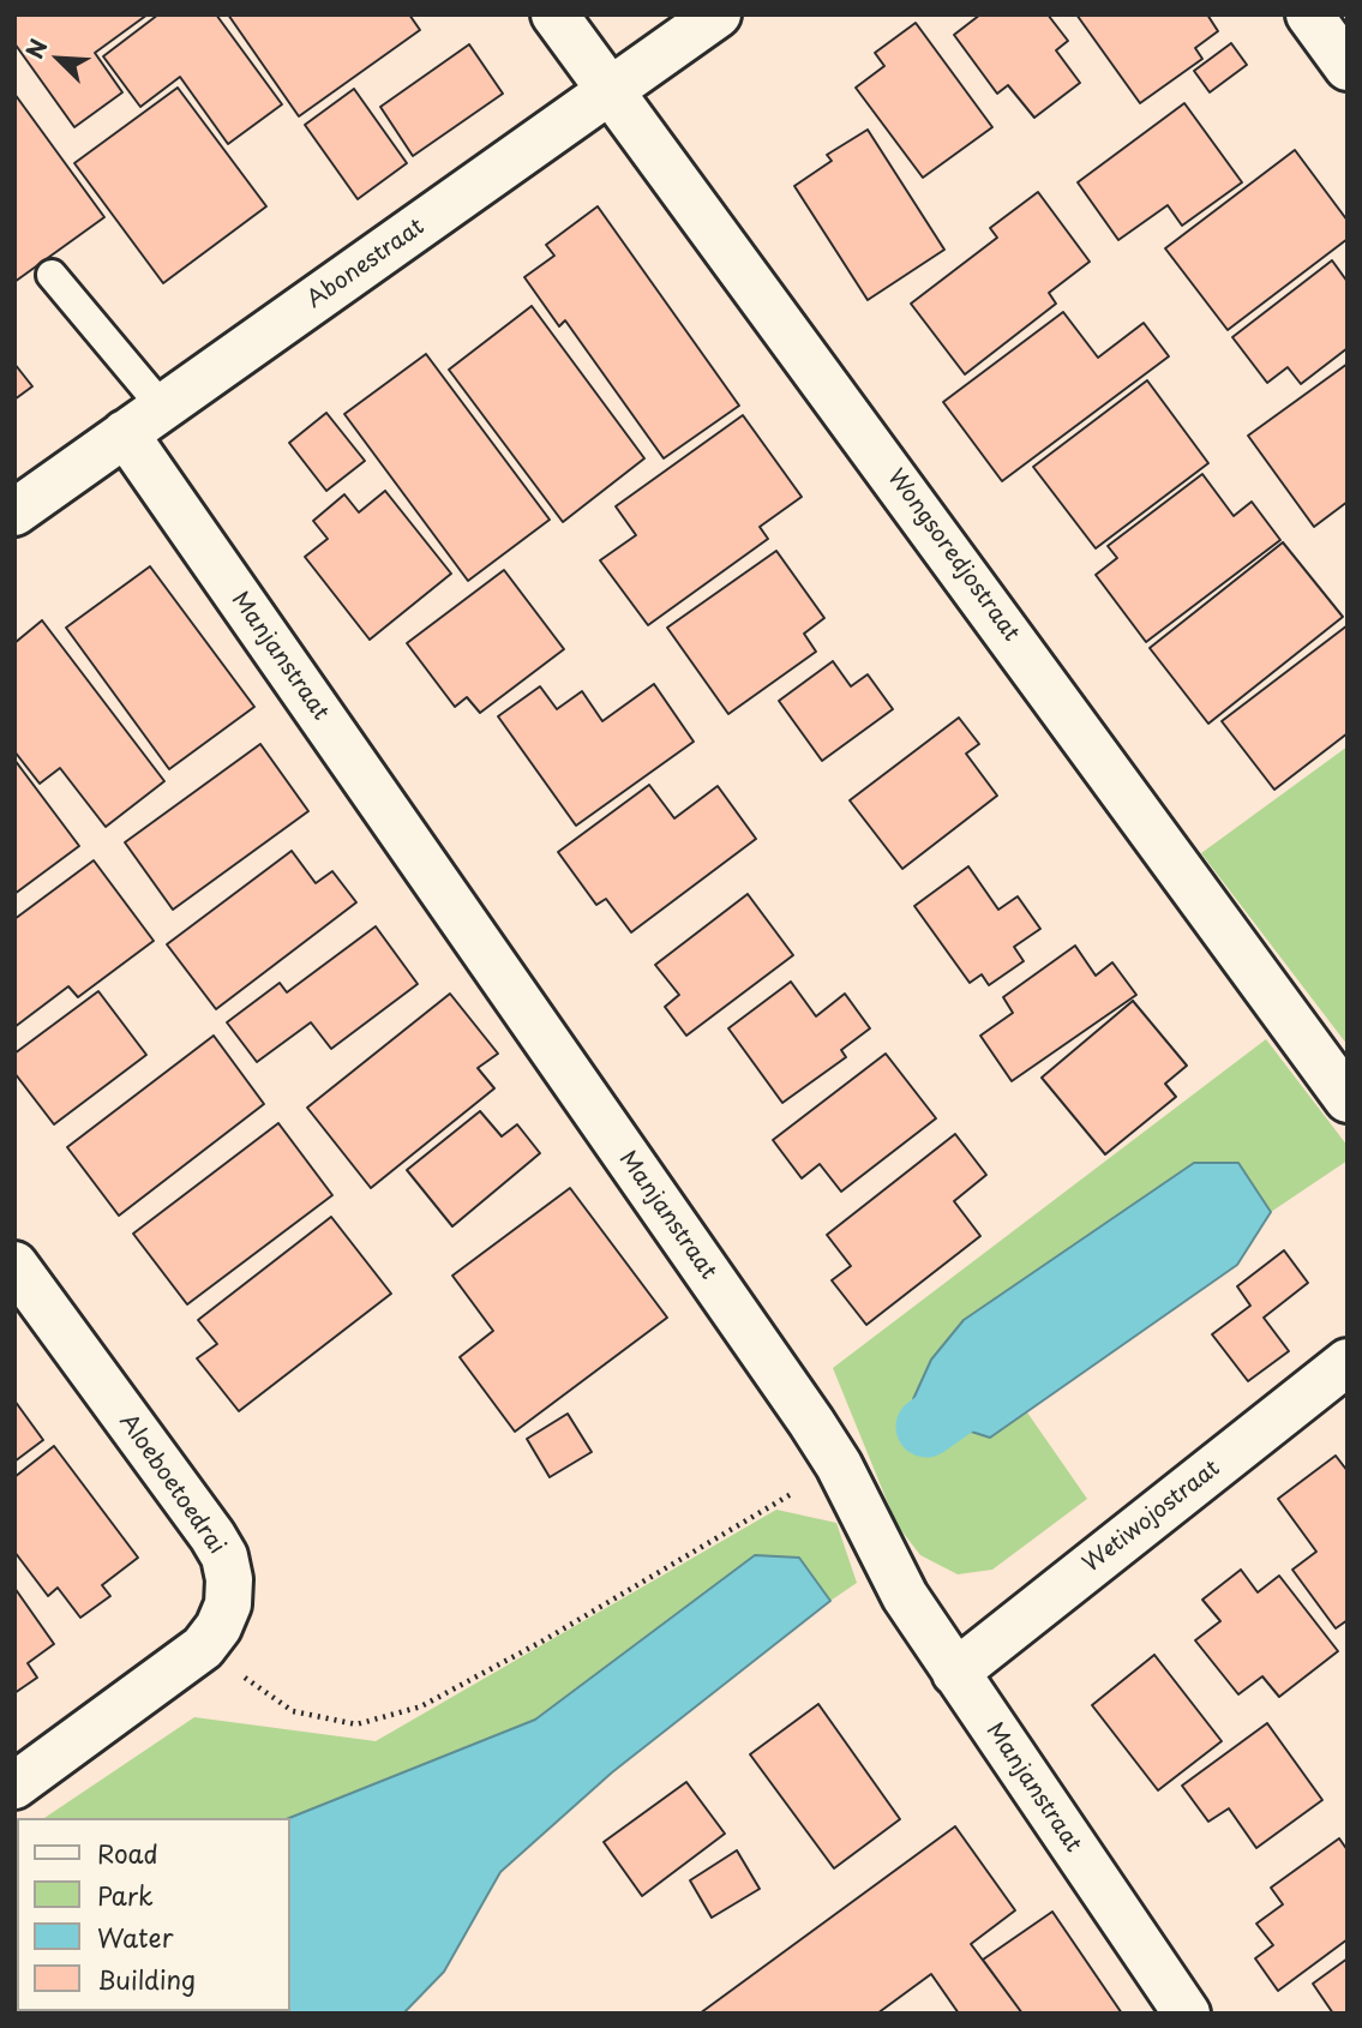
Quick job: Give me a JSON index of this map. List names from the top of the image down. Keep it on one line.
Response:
{"streets":{"street":["Abonestraat","Wongsoredjostraat","Manjanstraat","Aloeboetoedrai","Wetiwojostraat"]},"crossings":[["Abonestraat","Wongsoredjostraat"],["Abonestraat","Manjanstraat"],["Manjanstraat","Wetiwojostraat"]],"legend":["Road","Park","Water","Building"],"north":"top left"}
